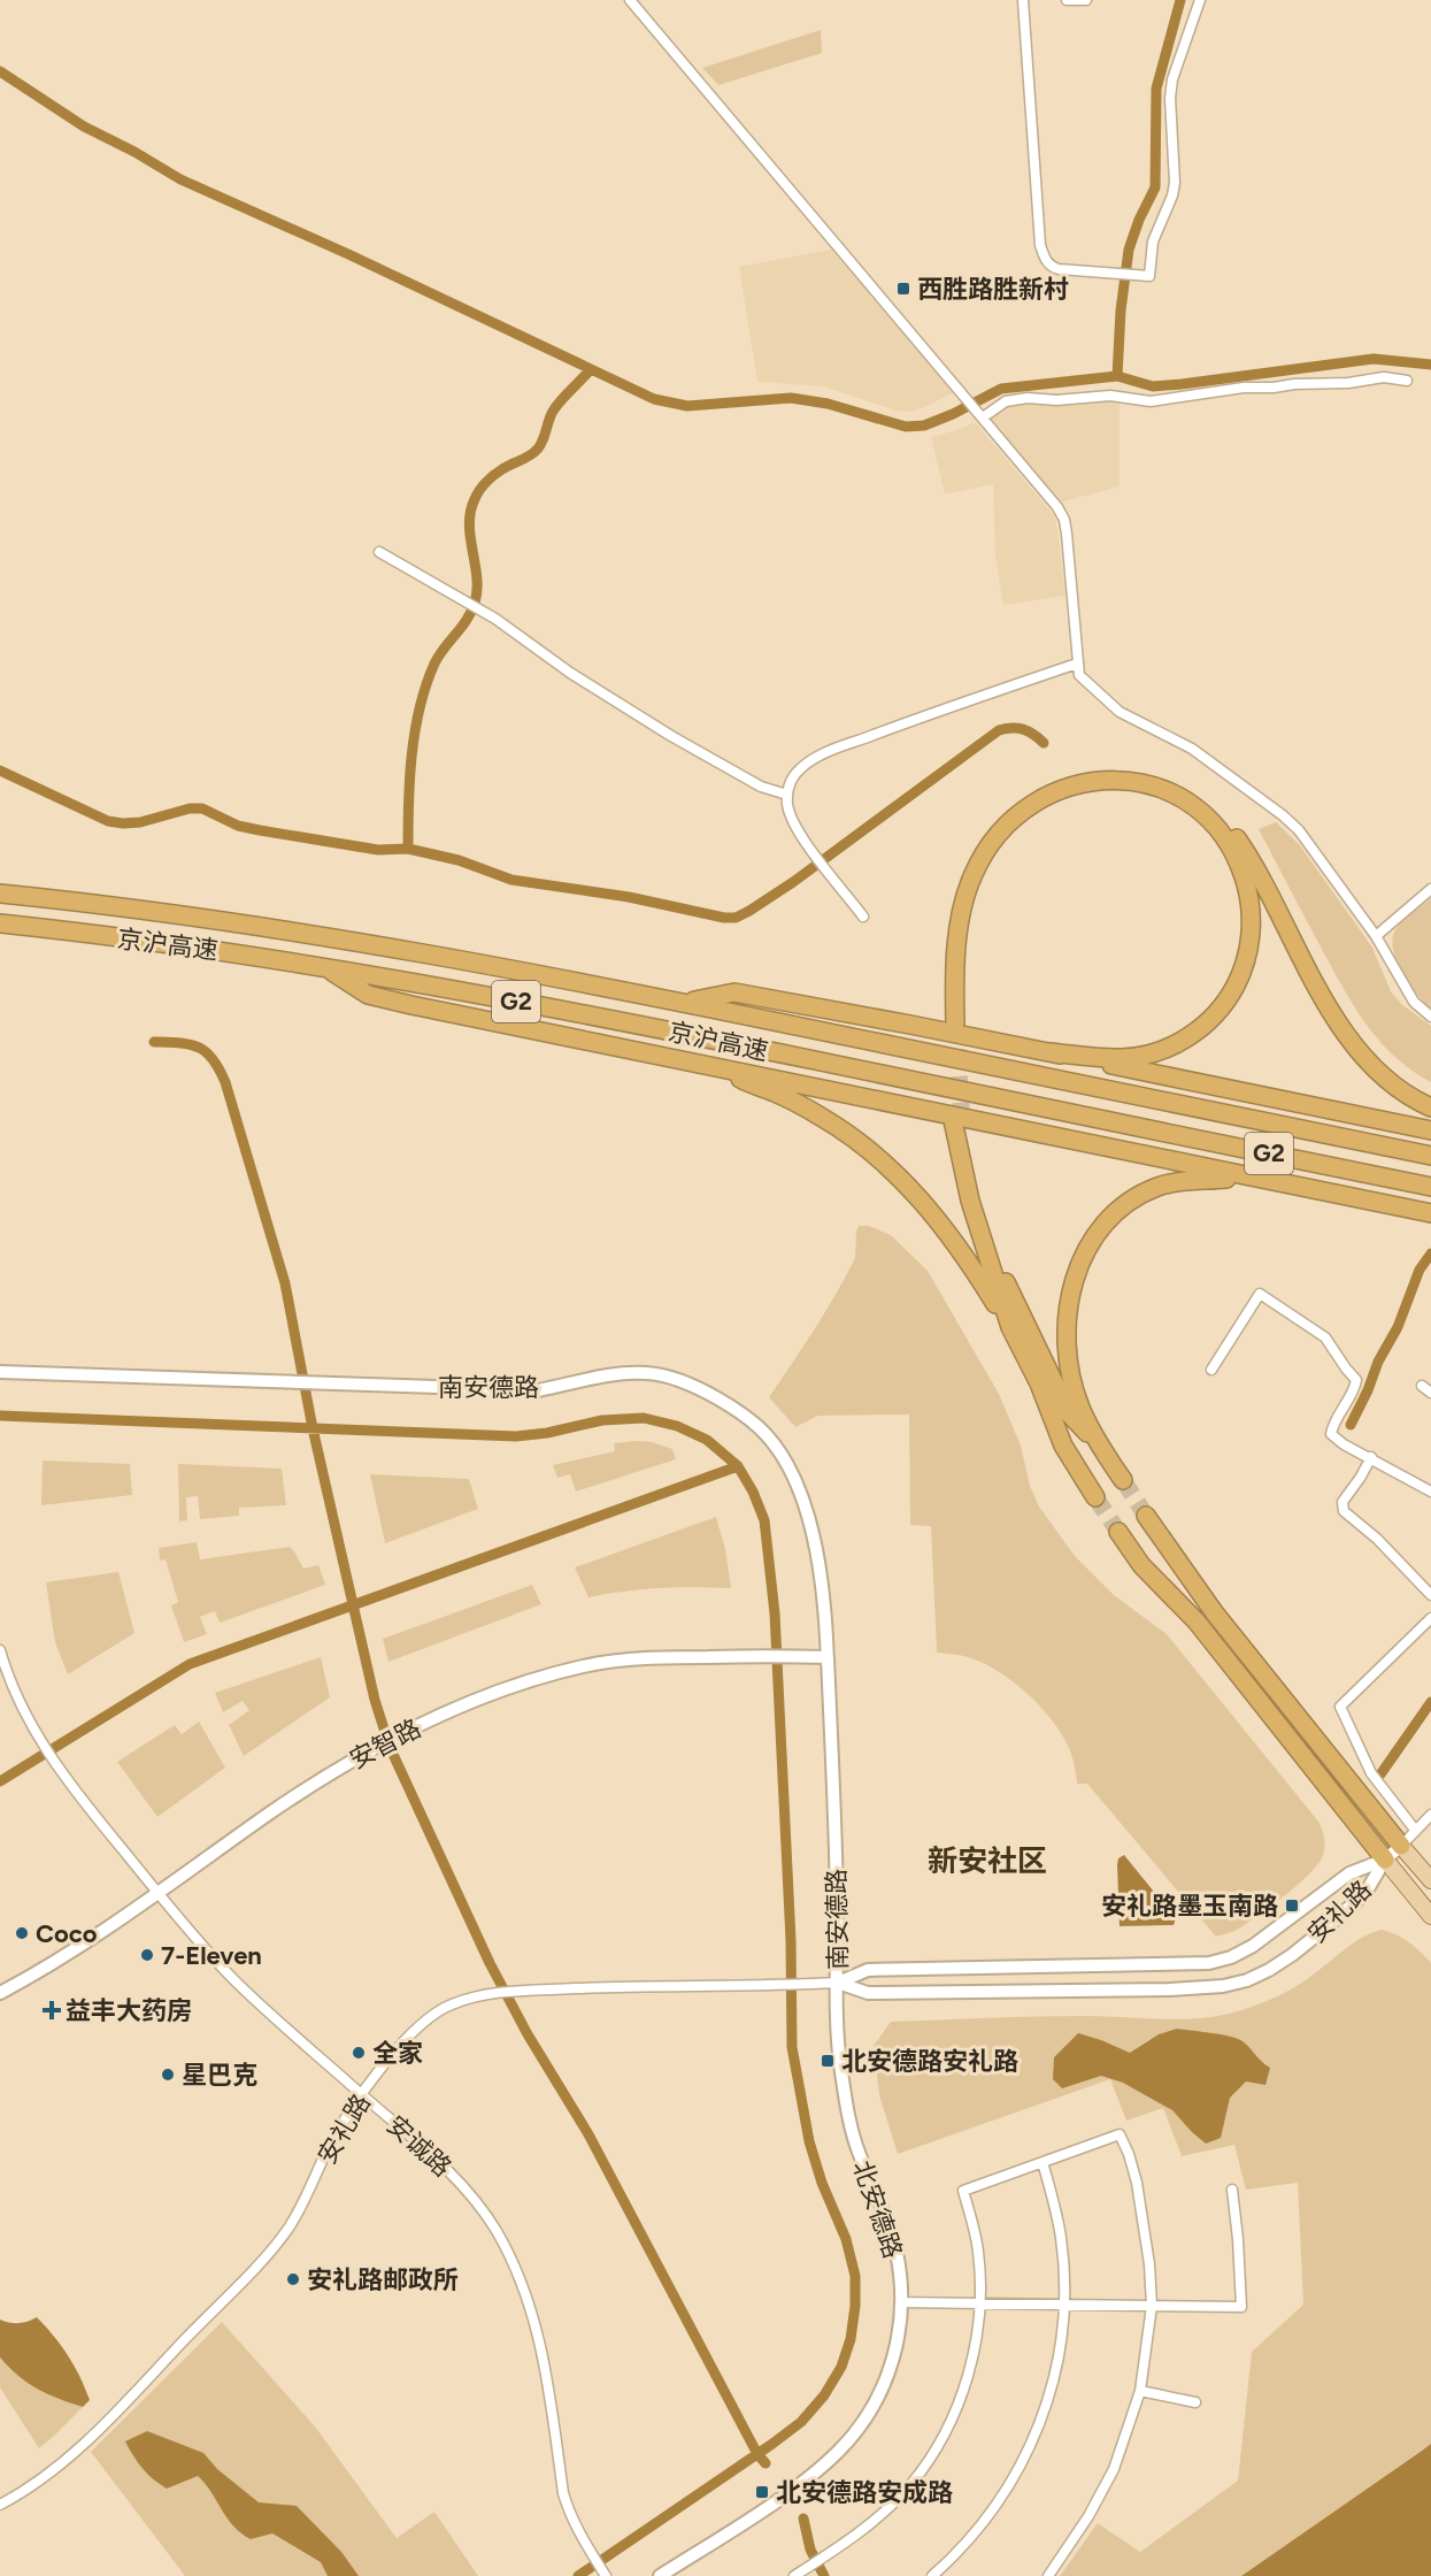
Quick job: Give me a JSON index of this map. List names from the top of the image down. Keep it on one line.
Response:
{"streets":{"highway":["京沪高速","G2"],"street":["南安德路","安智路","安礼路","安诚路","北安德路"]},"crossings":[["南安德路","安智路"],["南安德路","安礼路"],["南安德路","北安德路"],["安智路","安诚路"],["安礼路","安诚路"],["安礼路","北安德路"]],"districts":["新安社区"],"places":{"transit":["西胜路胜新村","安礼路墨玉南路","北安德路安礼路","北安德路安成路"],"other":["Coco","7-Eleven","全家","星巴克","安礼路邮政所"],"health":["益丰大药房"]}}
